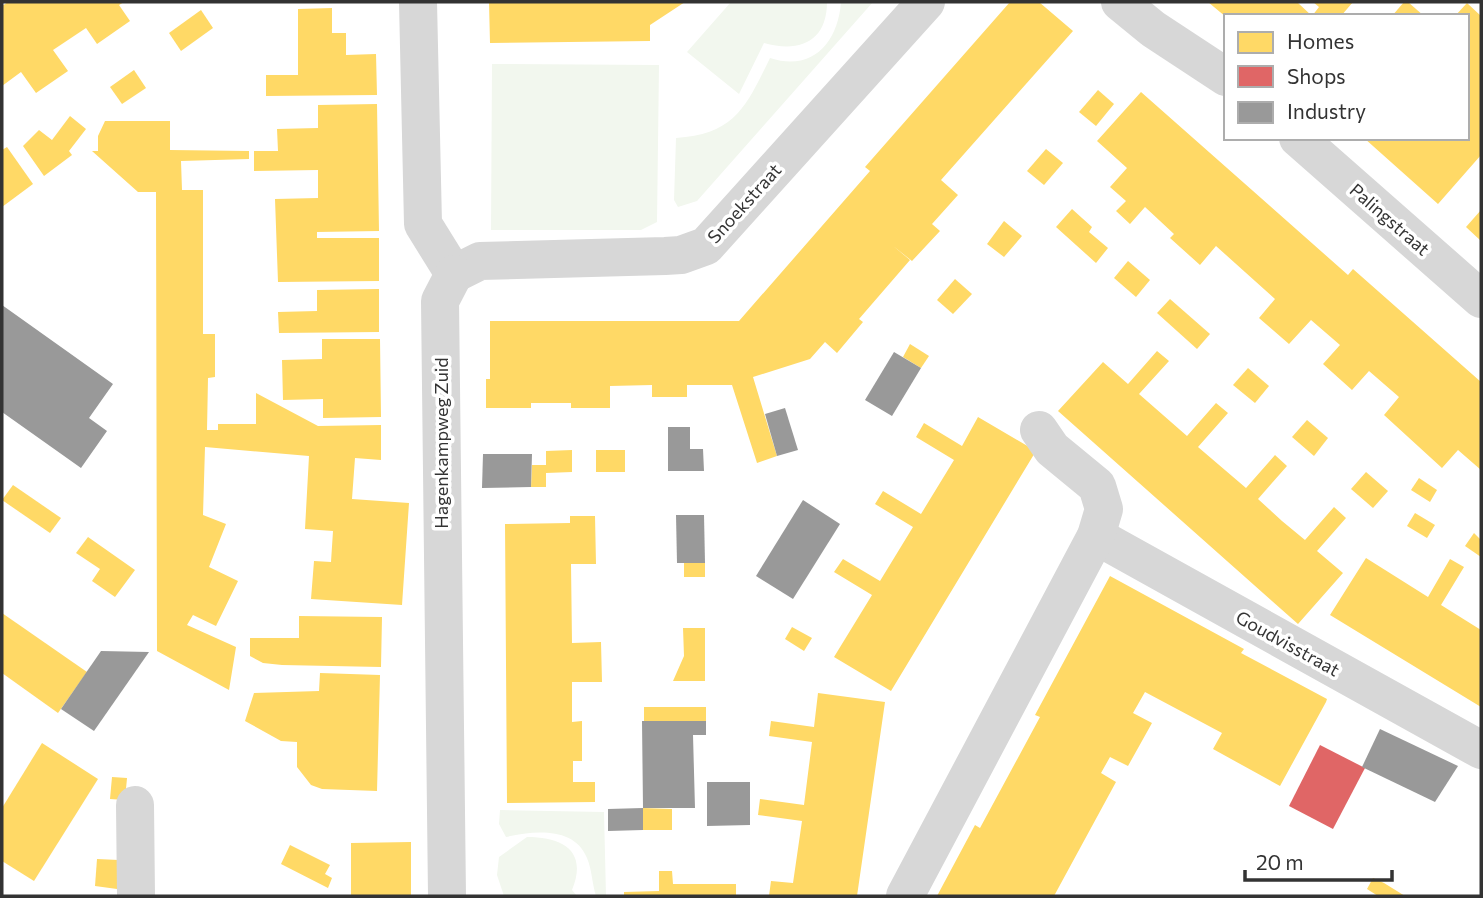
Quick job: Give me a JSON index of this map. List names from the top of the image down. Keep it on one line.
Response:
{"streets":{"street":["Snoekstraat","Palingstraat","Hagenkampweg Zuid","Goudvisstraat"]},"crossings":[["Snoekstraat","Hagenkampweg Zuid"]],"legend":["Homes","Shops","Industry"],"scale_bar":"20 m"}
